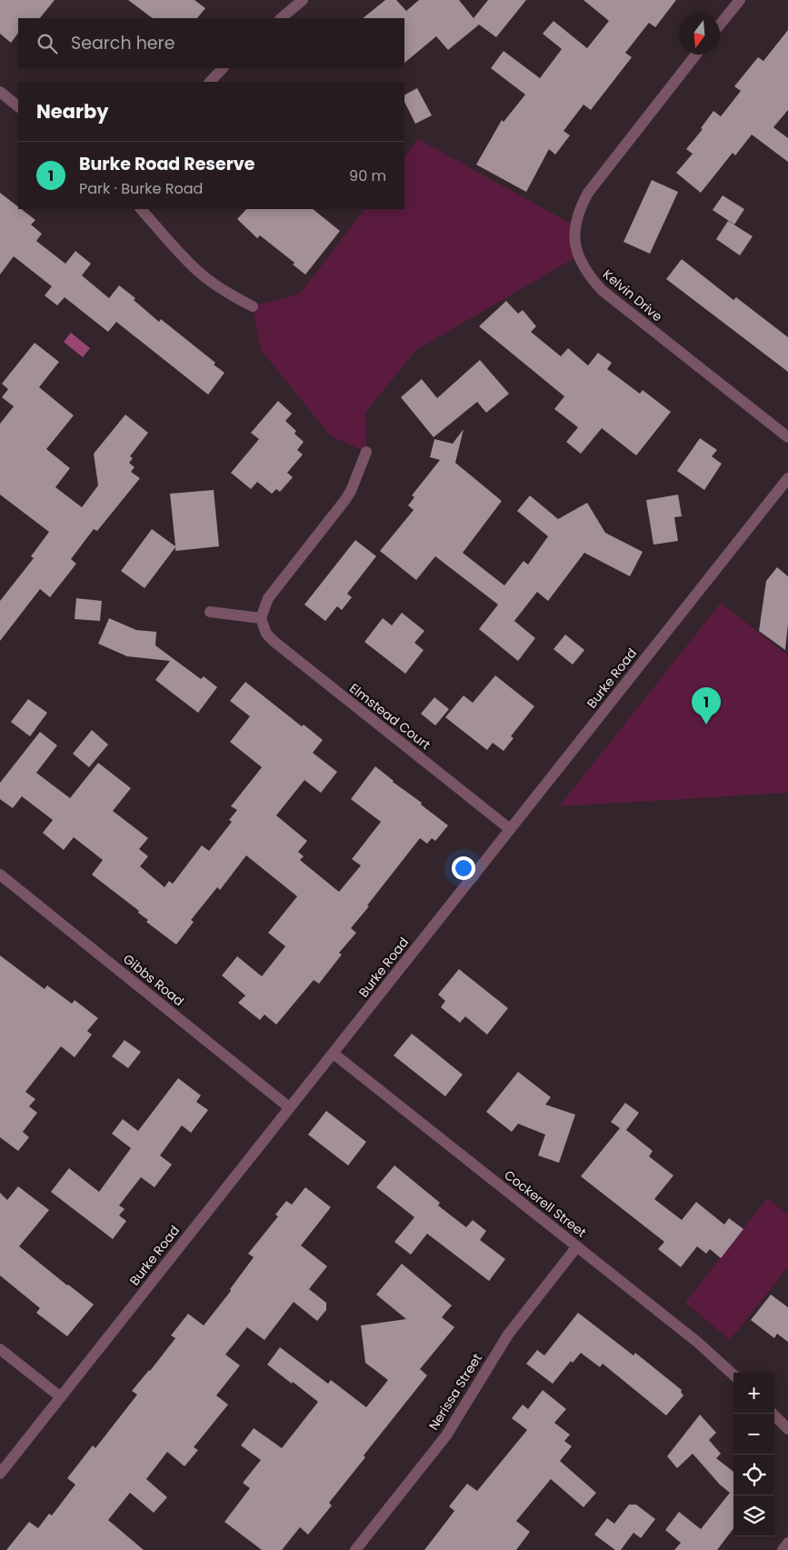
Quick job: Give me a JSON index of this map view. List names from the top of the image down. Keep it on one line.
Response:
{"streets":{"street":["Kelvin Drive","Burke Road","Elmstead Court","Gibbs Road","Cockerell Street","Nerissa Street"]},"crossings":[["Burke Road","Elmstead Court"],["Burke Road","Gibbs Road"],["Burke Road","Cockerell Street"],["Cockerell Street","Nerissa Street"]],"north":"bottom","page":{"search":"Search here","heading":"Nearby","list":[{"mark":"1","name":"Burke Road Reserve","note":"Park · Burke Road","value":"90 m"}],"pins":"1","map_buttons":["+","−"]}}
